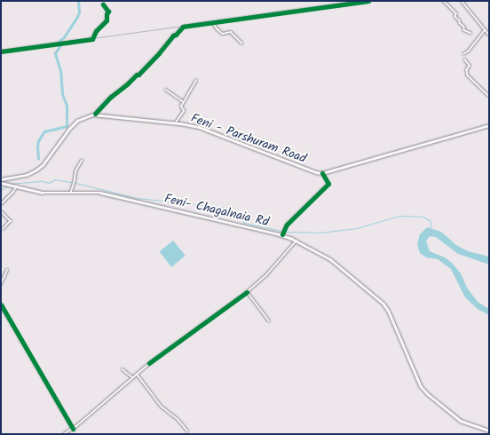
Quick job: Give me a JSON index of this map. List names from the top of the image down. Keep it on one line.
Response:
{"streets":{"main road":["Feni - Parshuram Road","Feni- Chagalnaia Rd"]}}
